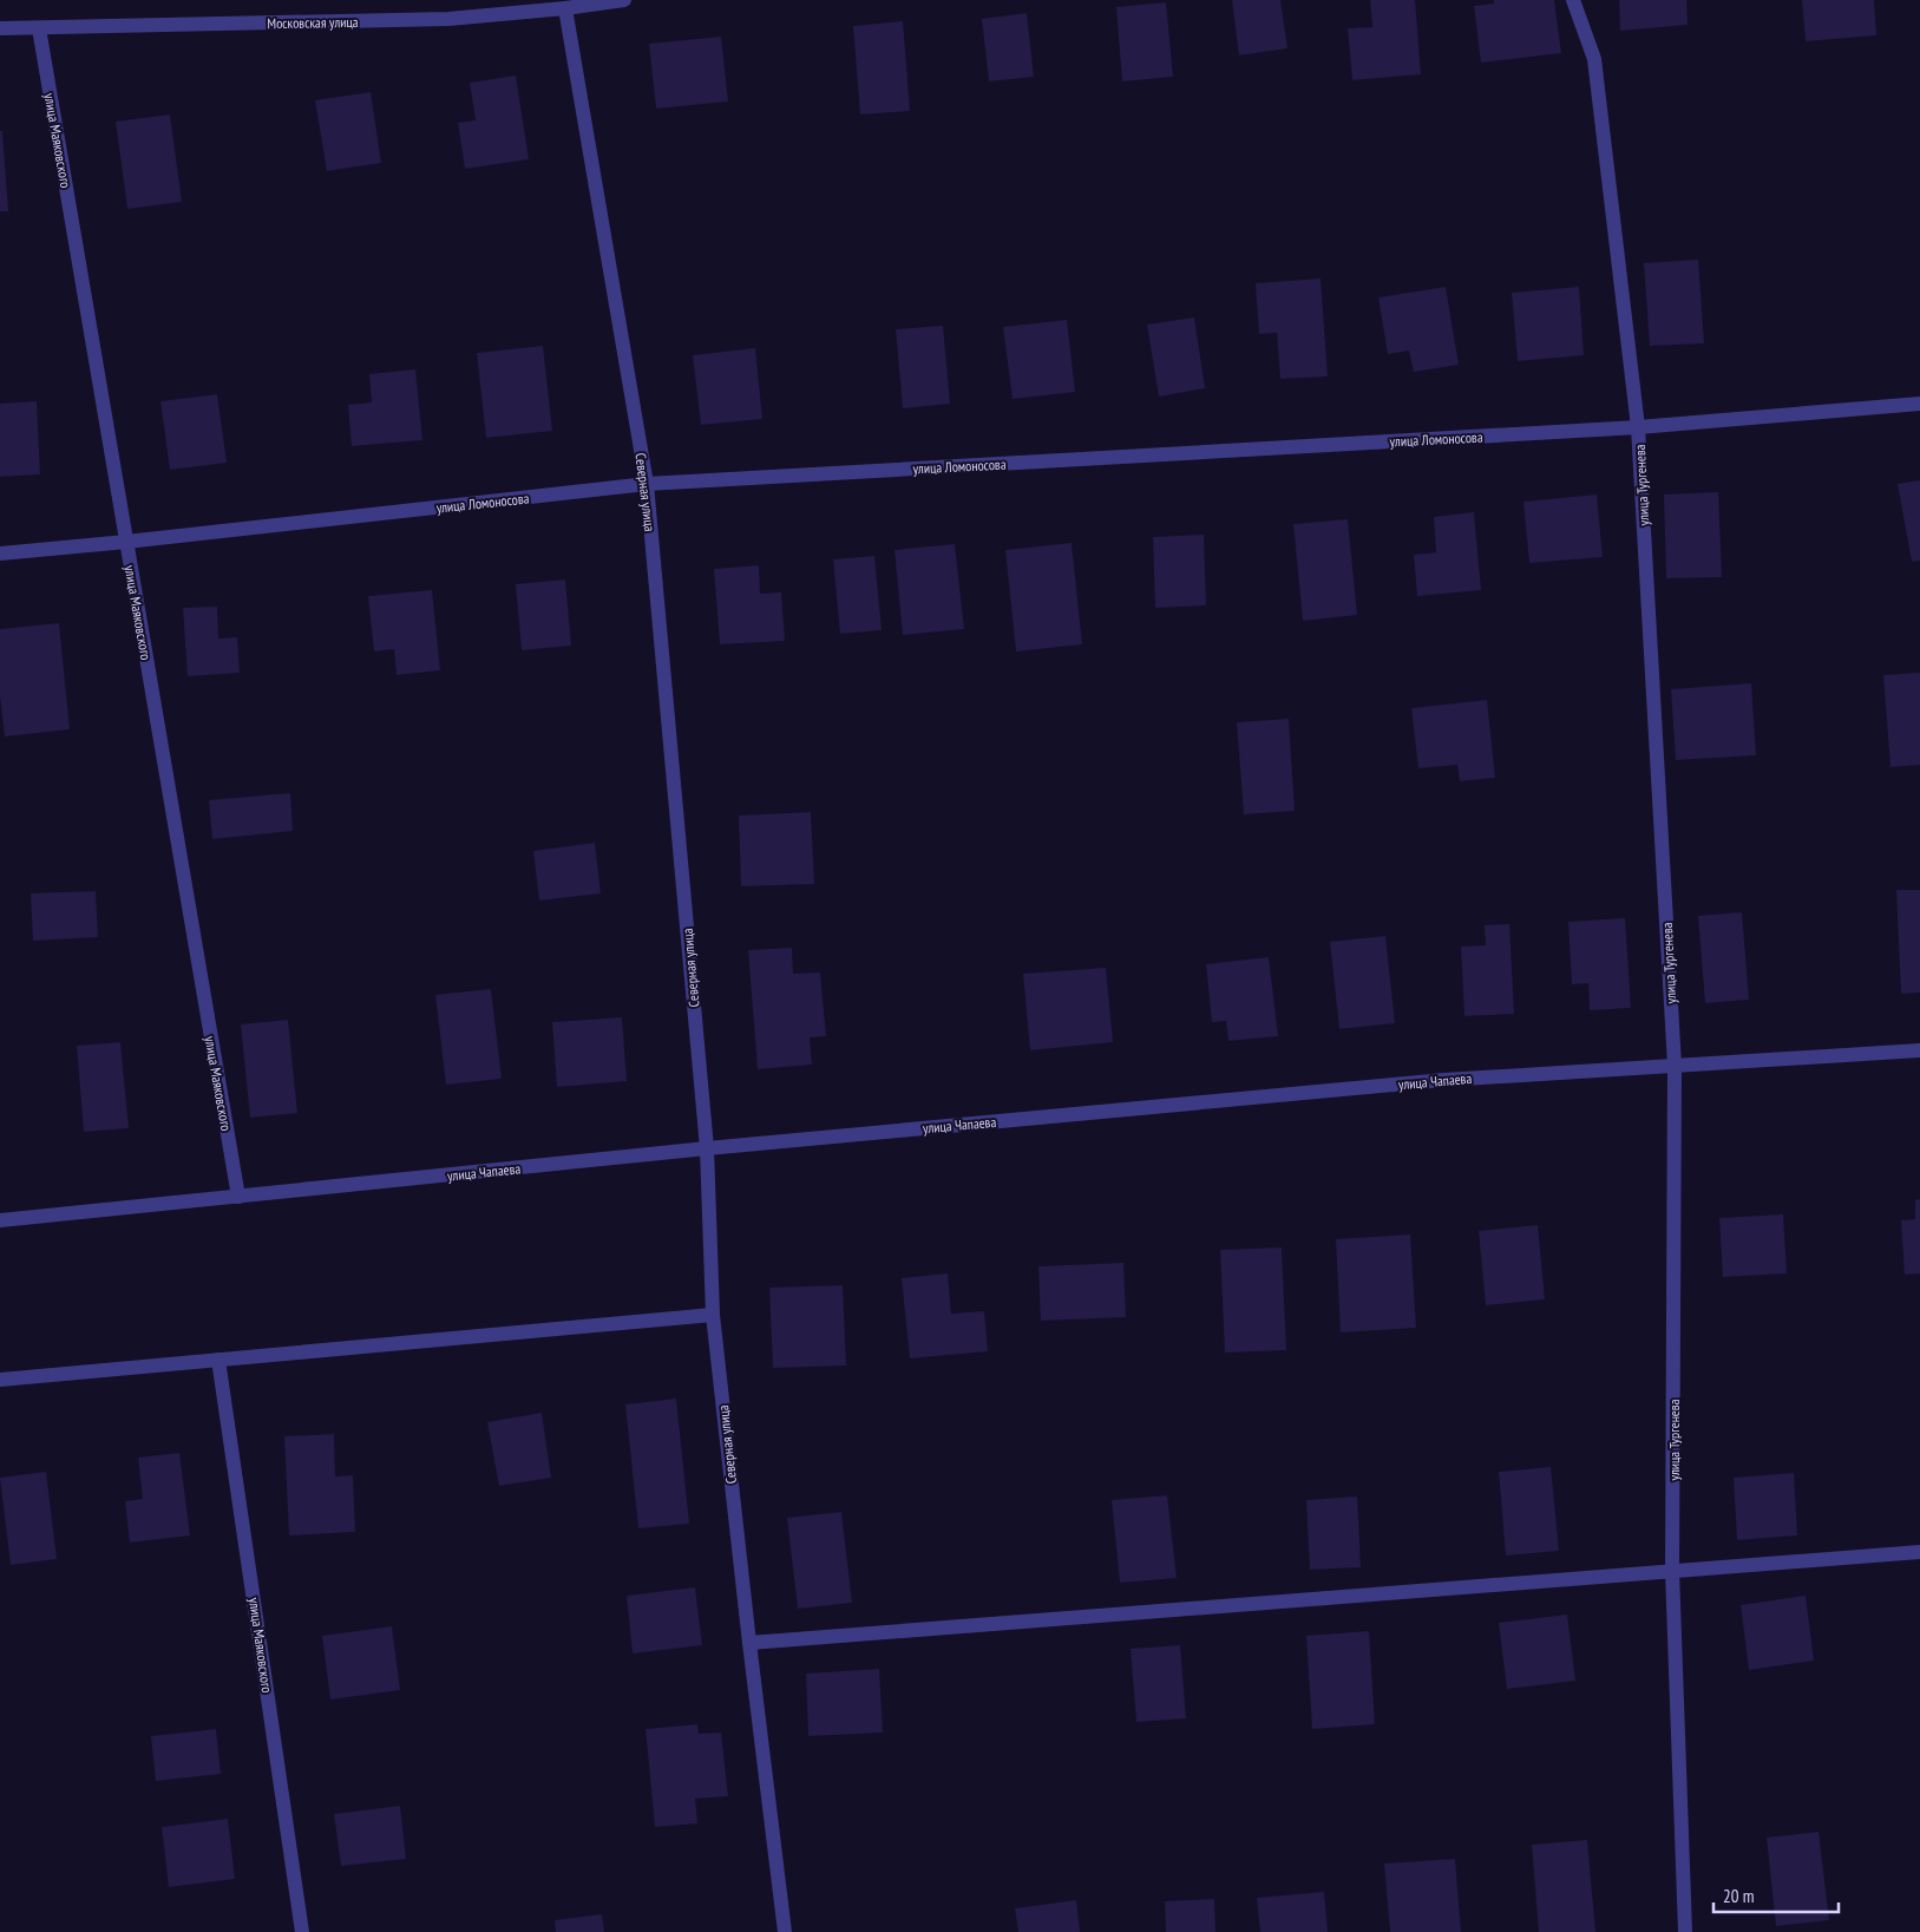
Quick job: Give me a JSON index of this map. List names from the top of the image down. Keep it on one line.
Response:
{"streets":{"street":["Московская улица","улица Маяковского","улица Ломоносова","улица Тургенева","Северная улица","улица Чапаева"]},"crossings":[["Московская улица","улица Маяковского"],["Московская улица","Северная улица"],["улица Маяковского","улица Ломоносова"],["улица Маяковского","улица Чапаева"],["улица Ломоносова","улица Тургенева"],["улица Ломоносова","Северная улица"],["улица Тургенева","улица Чапаева"],["Северная улица","улица Чапаева"]],"scale_bar":"20 m"}
